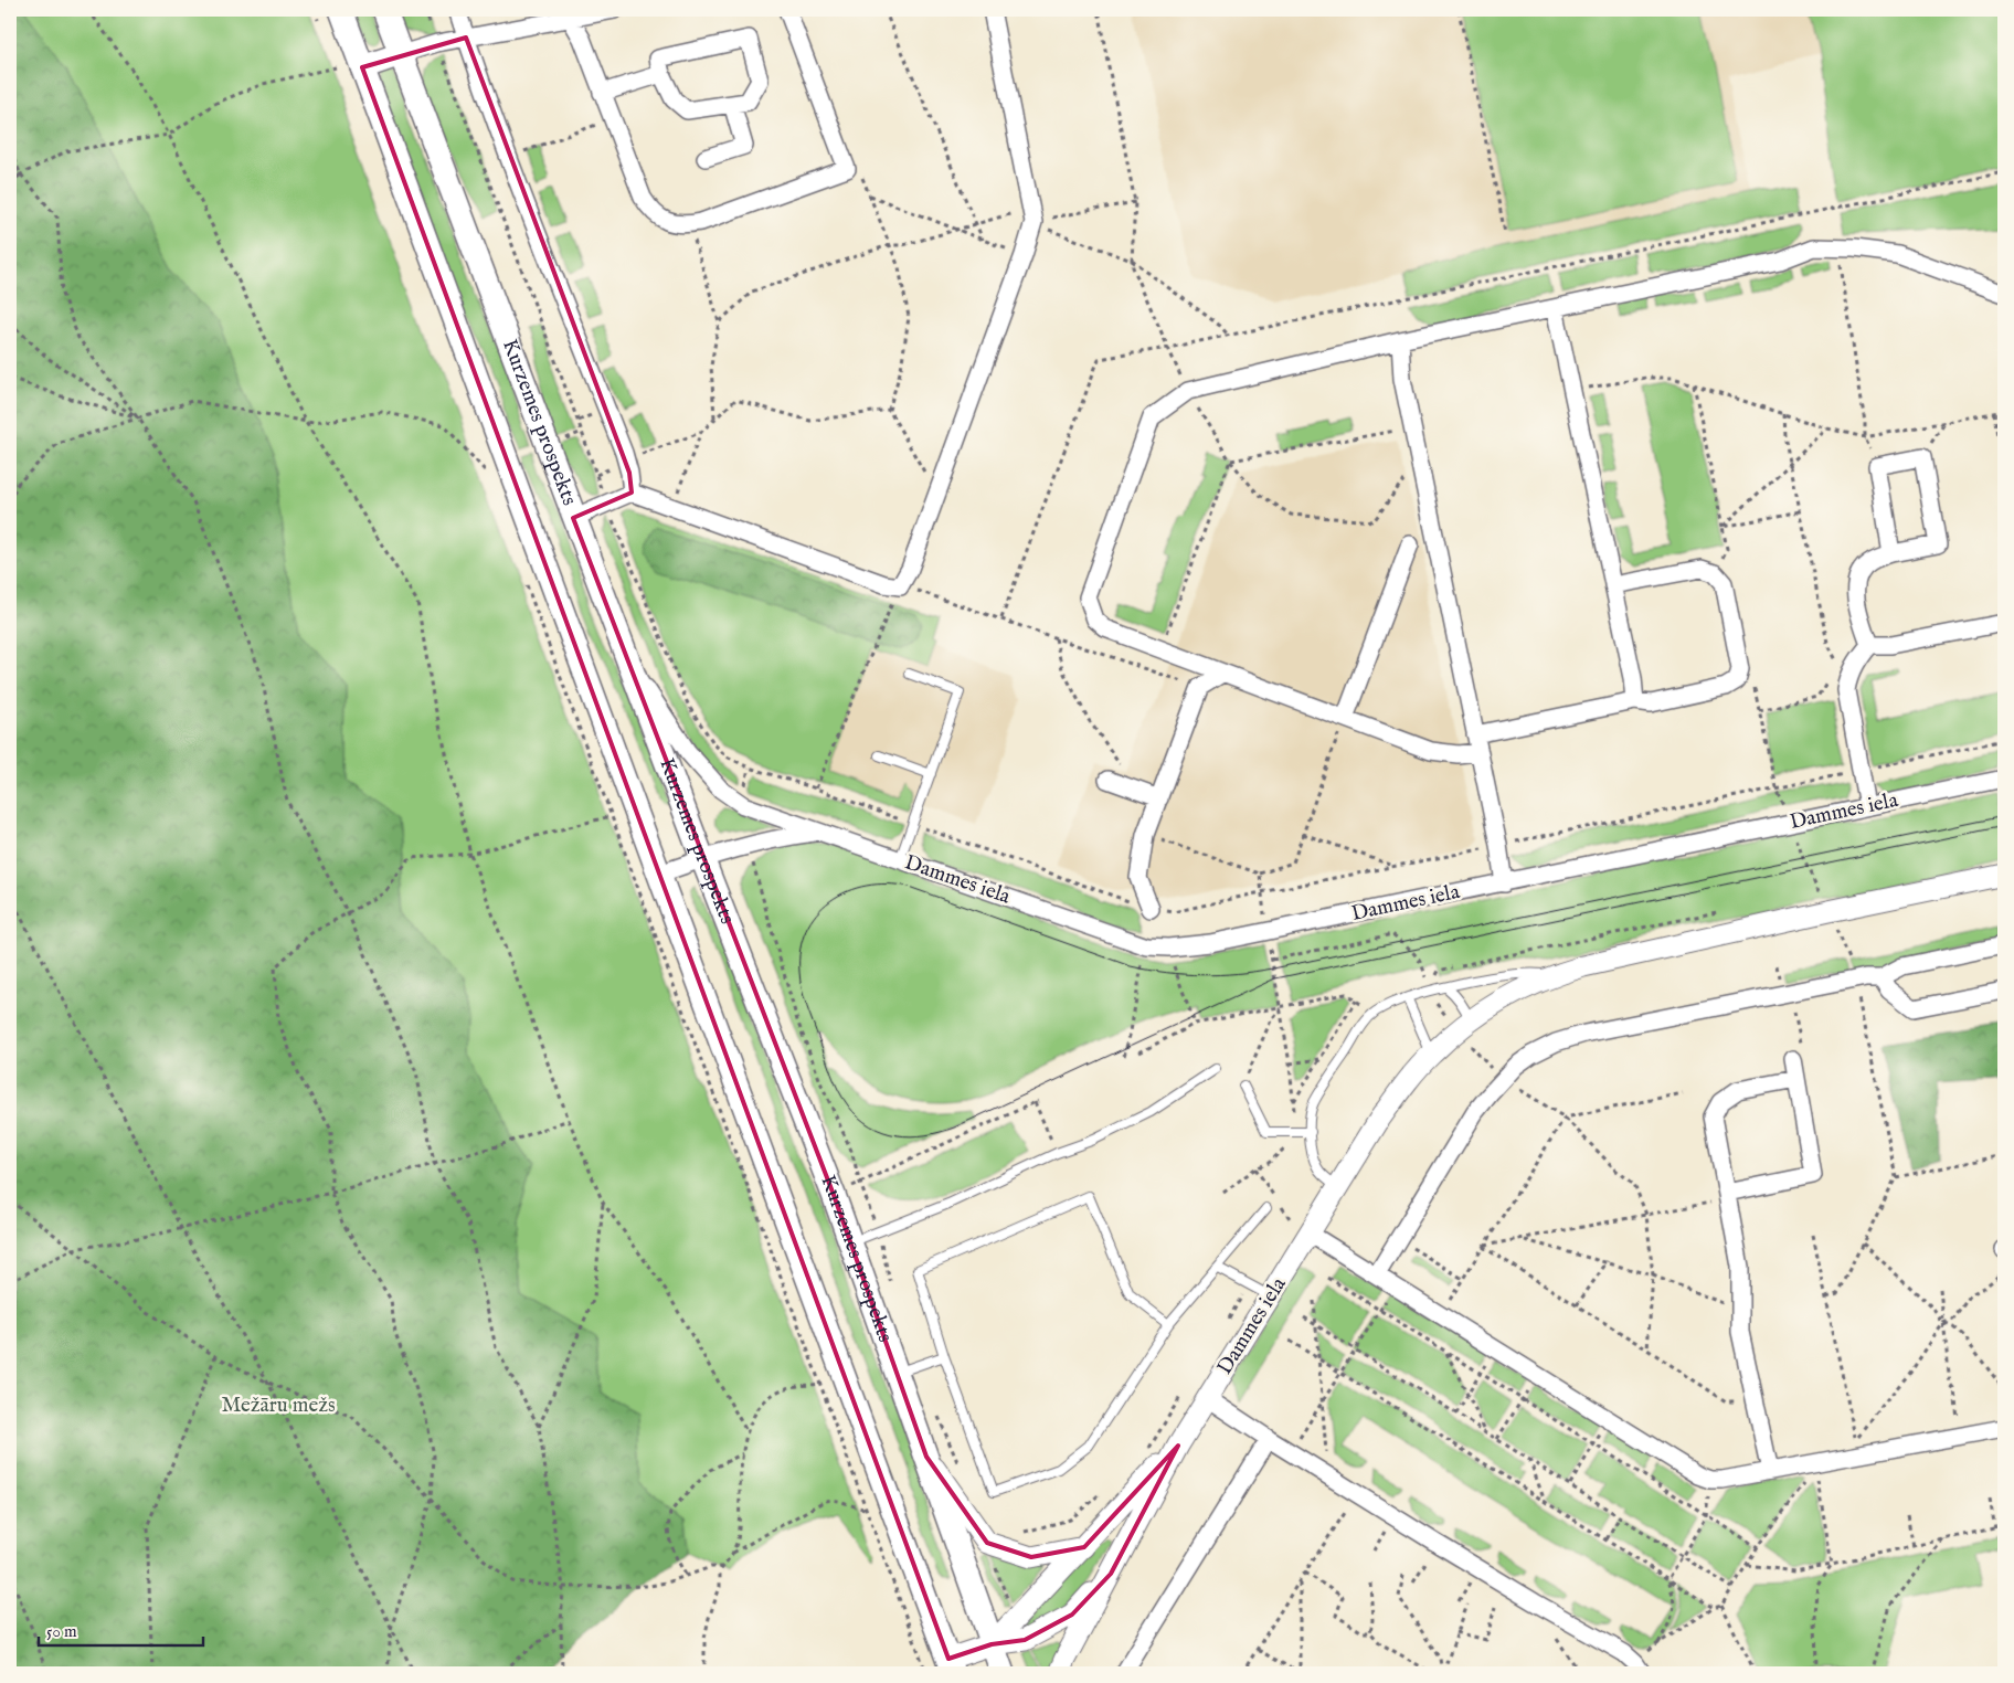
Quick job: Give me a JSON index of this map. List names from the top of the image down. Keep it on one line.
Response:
{"streets":{"main road":["Kurzemes prospekts"],"street":["Dammes iela"]},"crossings":[["Kurzemes prospekts","Dammes iela"]],"parks":["Mežāru mežs"],"scale_bar":"50 m"}
